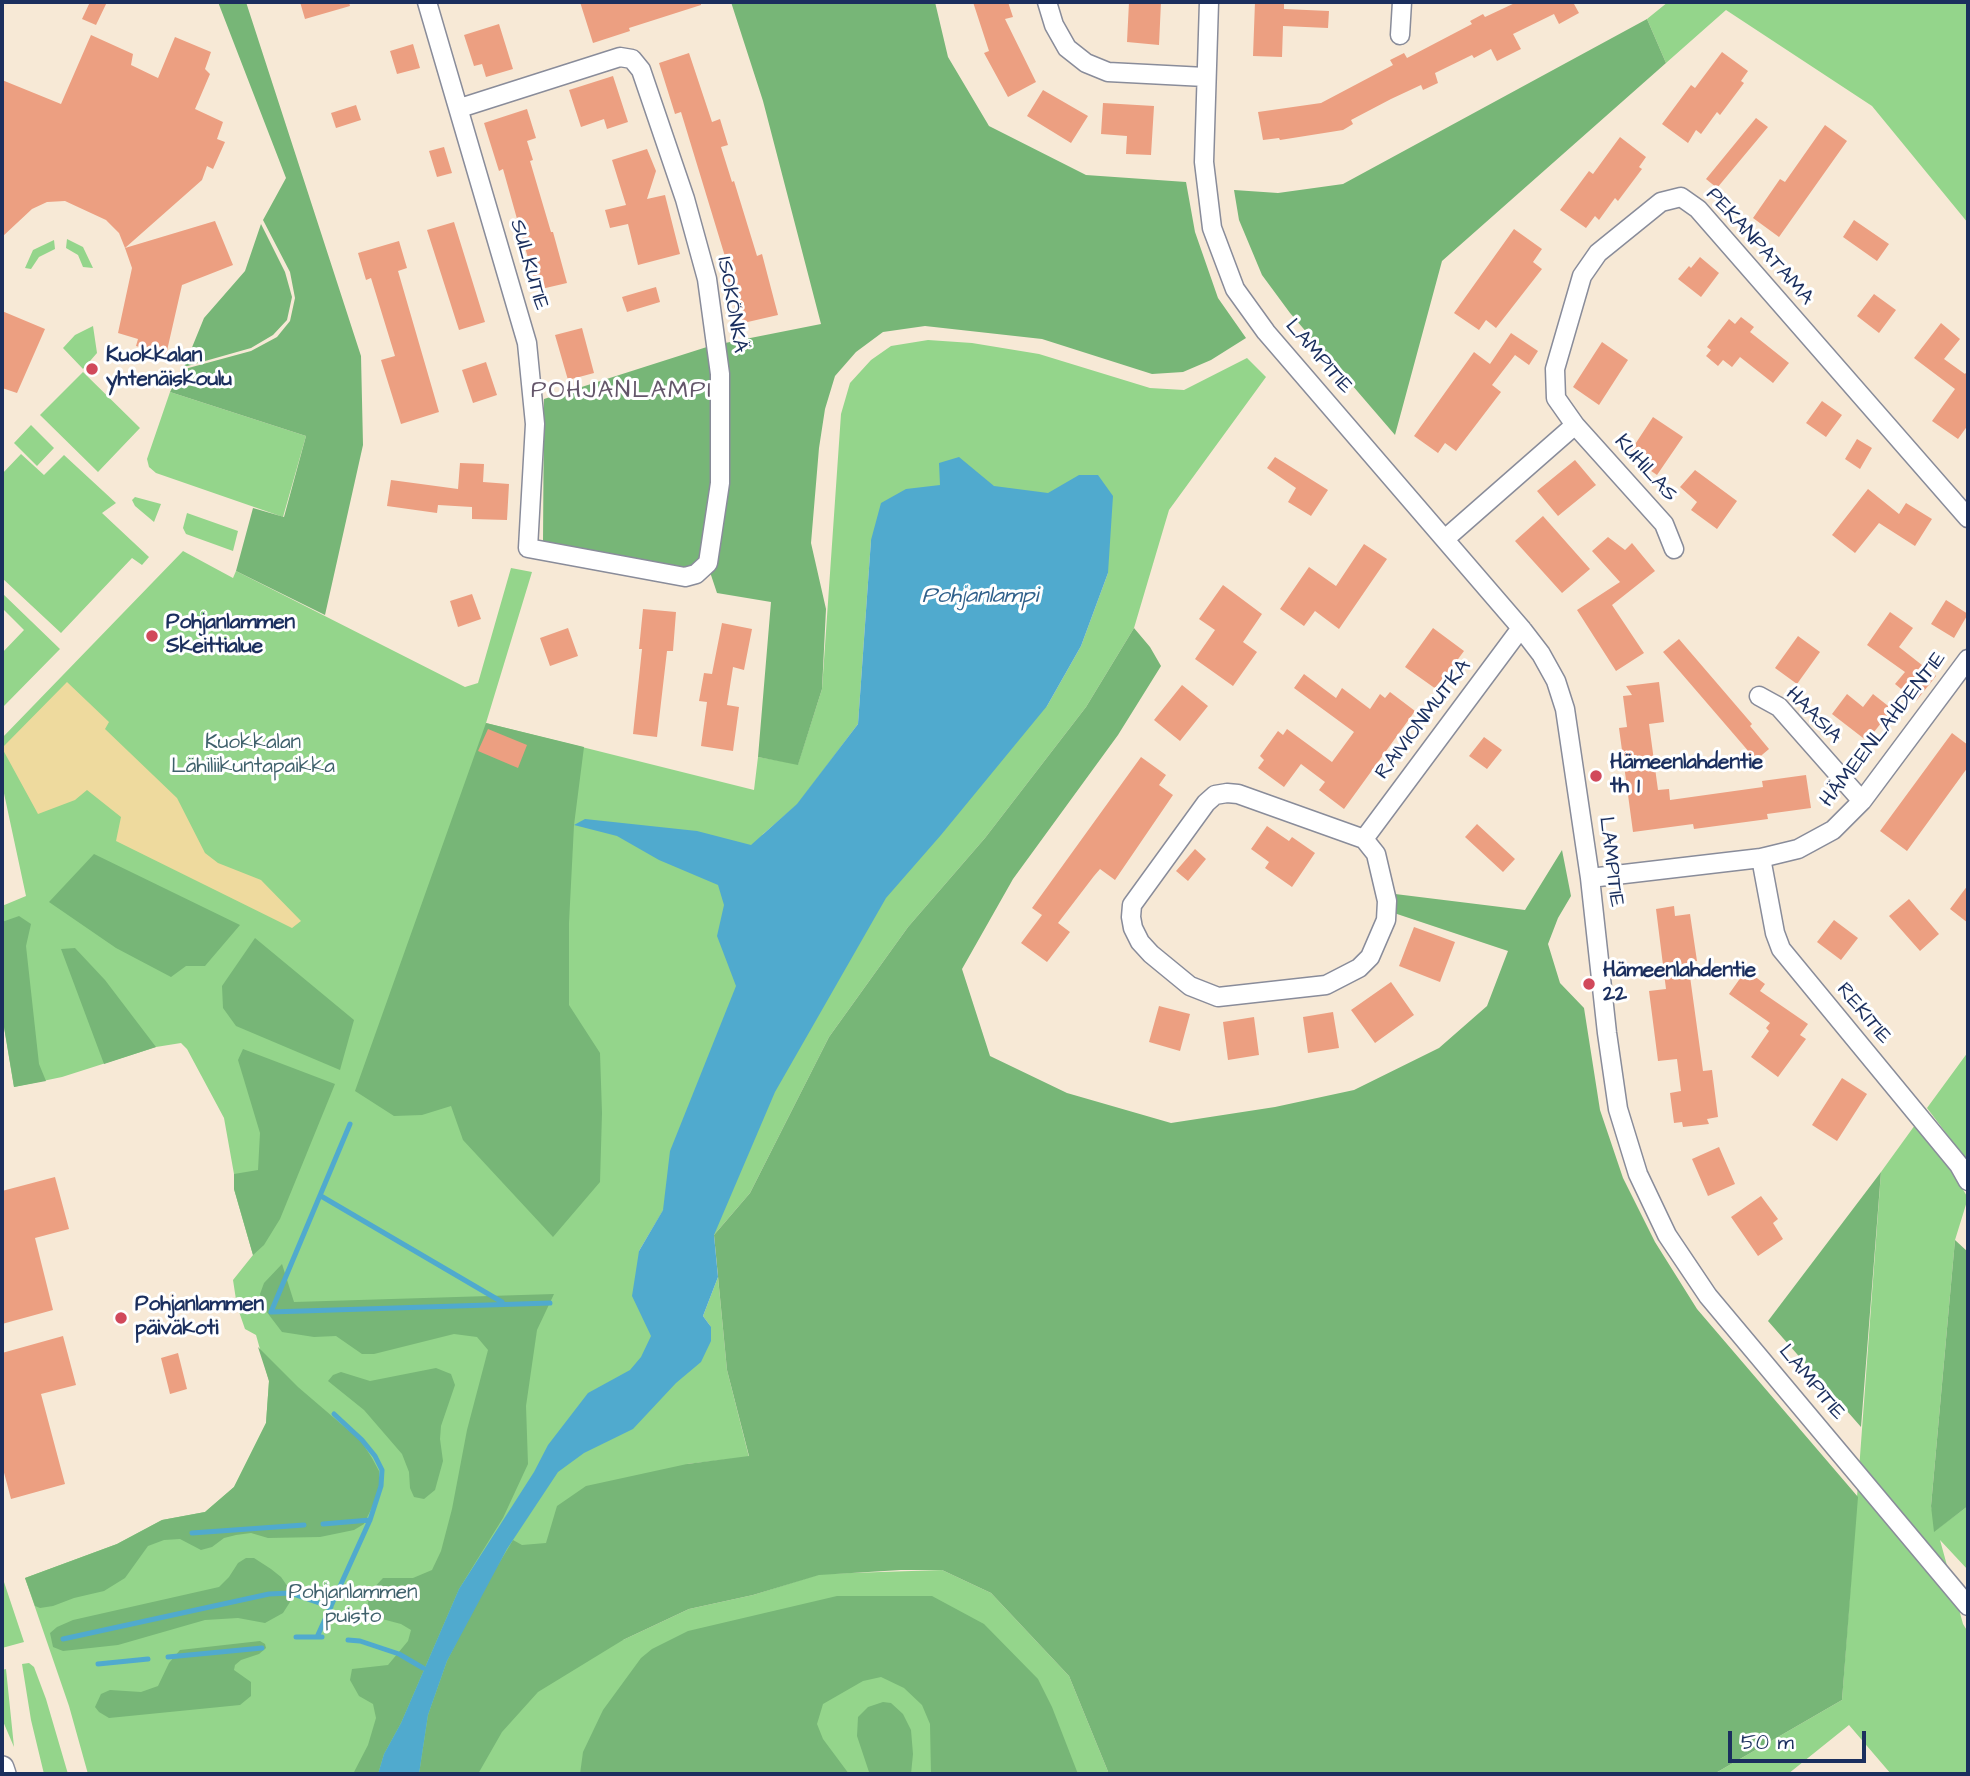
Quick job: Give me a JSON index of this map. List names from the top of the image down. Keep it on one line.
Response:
{"streets":{"street":["PEKANPATAMA","SULKUTIE","ISOKÖNKÄ","LAMPITIE","KUHILAS","HAASIA","RAIVIONMUTKA","HÄMEENLAHDENTIE","REKITIE"]},"crossings":[["PEKANPATAMA","KUHILAS"],["SULKUTIE","ISOKÖNKÄ"],["LAMPITIE","RAIVIONMUTKA"],["LAMPITIE","HÄMEENLAHDENTIE"],["HAASIA","HÄMEENLAHDENTIE"],["HÄMEENLAHDENTIE","REKITIE"]],"districts":["POHJANLAMPI"],"water":["Pohjanlampi"],"parks":["Kuokkalan Lähiliikuntapaikka","Pohjanlammen puisto"],"places":["Kuokkalan yhtenäiskoulu","Pohjanlammen Skeittialue","Hämeenlahdentie th 1","Hämeenlahdentie 22","Pohjanlammen päiväkoti"],"scale_bar":"50 m"}
